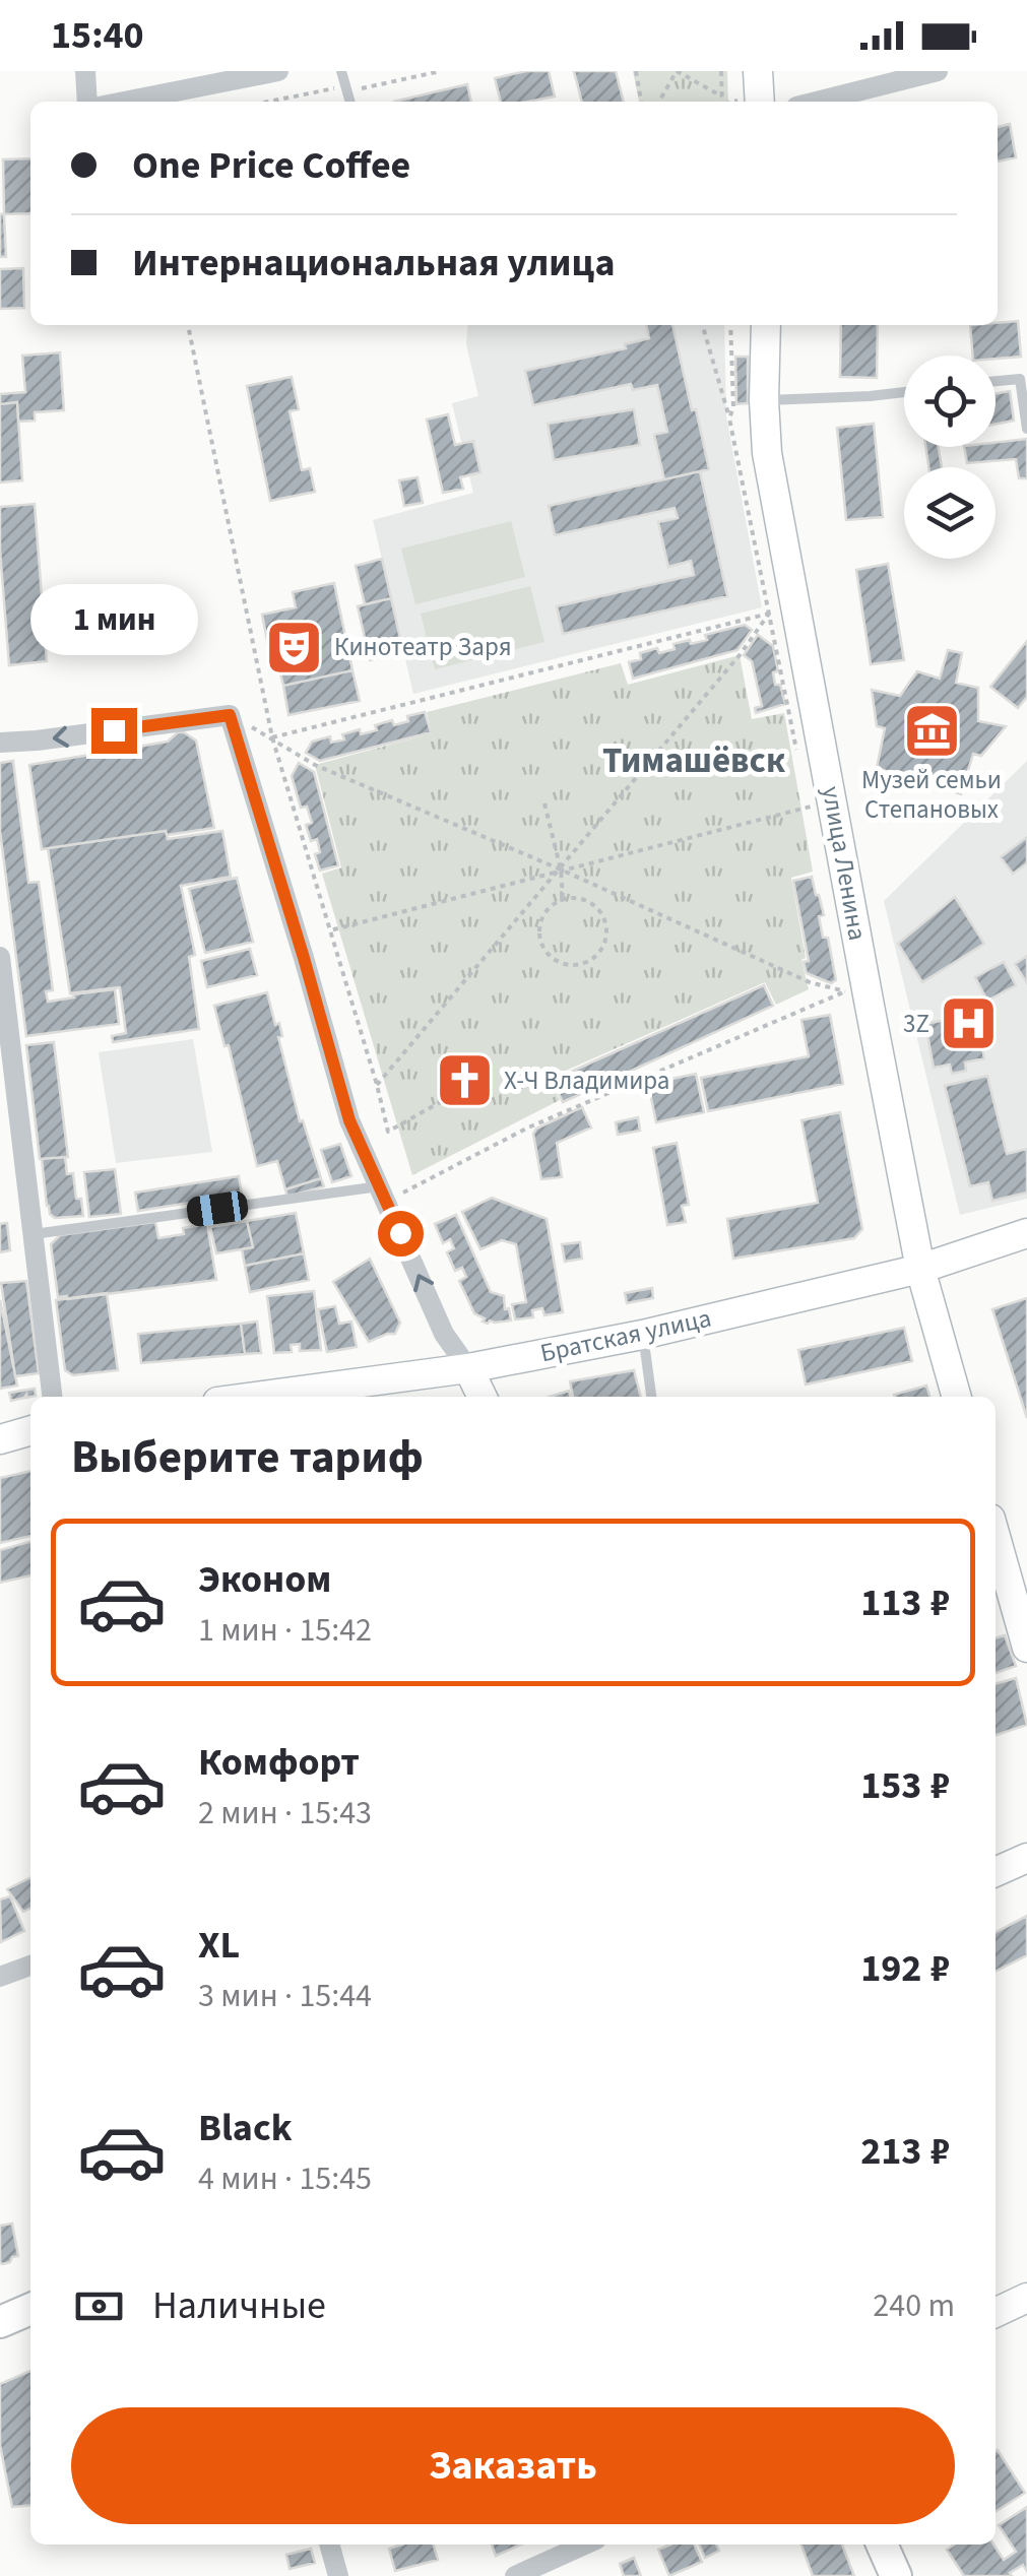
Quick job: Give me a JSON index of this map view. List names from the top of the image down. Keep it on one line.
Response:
{"streets":{"main road":["улица Ленина","Братская улица"]},"crossings":[["улица Ленина","Братская улица"]],"districts":["Тимашёвск"],"places":{"theatre":["Кинотеатр Заря"],"museum":["Музей семьи Степановых"],"hospital":["3Z"],"church":["Х-Ч Владимира"]},"page":{"status":"15:40","banner":["One Price Coffee","Интернациональная улица"],"bubble":"1 мин","heading":"Выберите тариф","list":[{"name":"Эконом","note":"1 мин · 15:42","value":"113 ₽"},{"name":"Комфорт","note":"2 мин · 15:43","value":"153 ₽"},{"name":"XL","note":"3 мин · 15:44","value":"192 ₽"},{"name":"Black","note":"4 мин · 15:45","value":"213 ₽"}],"pay":["Наличные","240 m"],"buttons":"Заказать"}}
